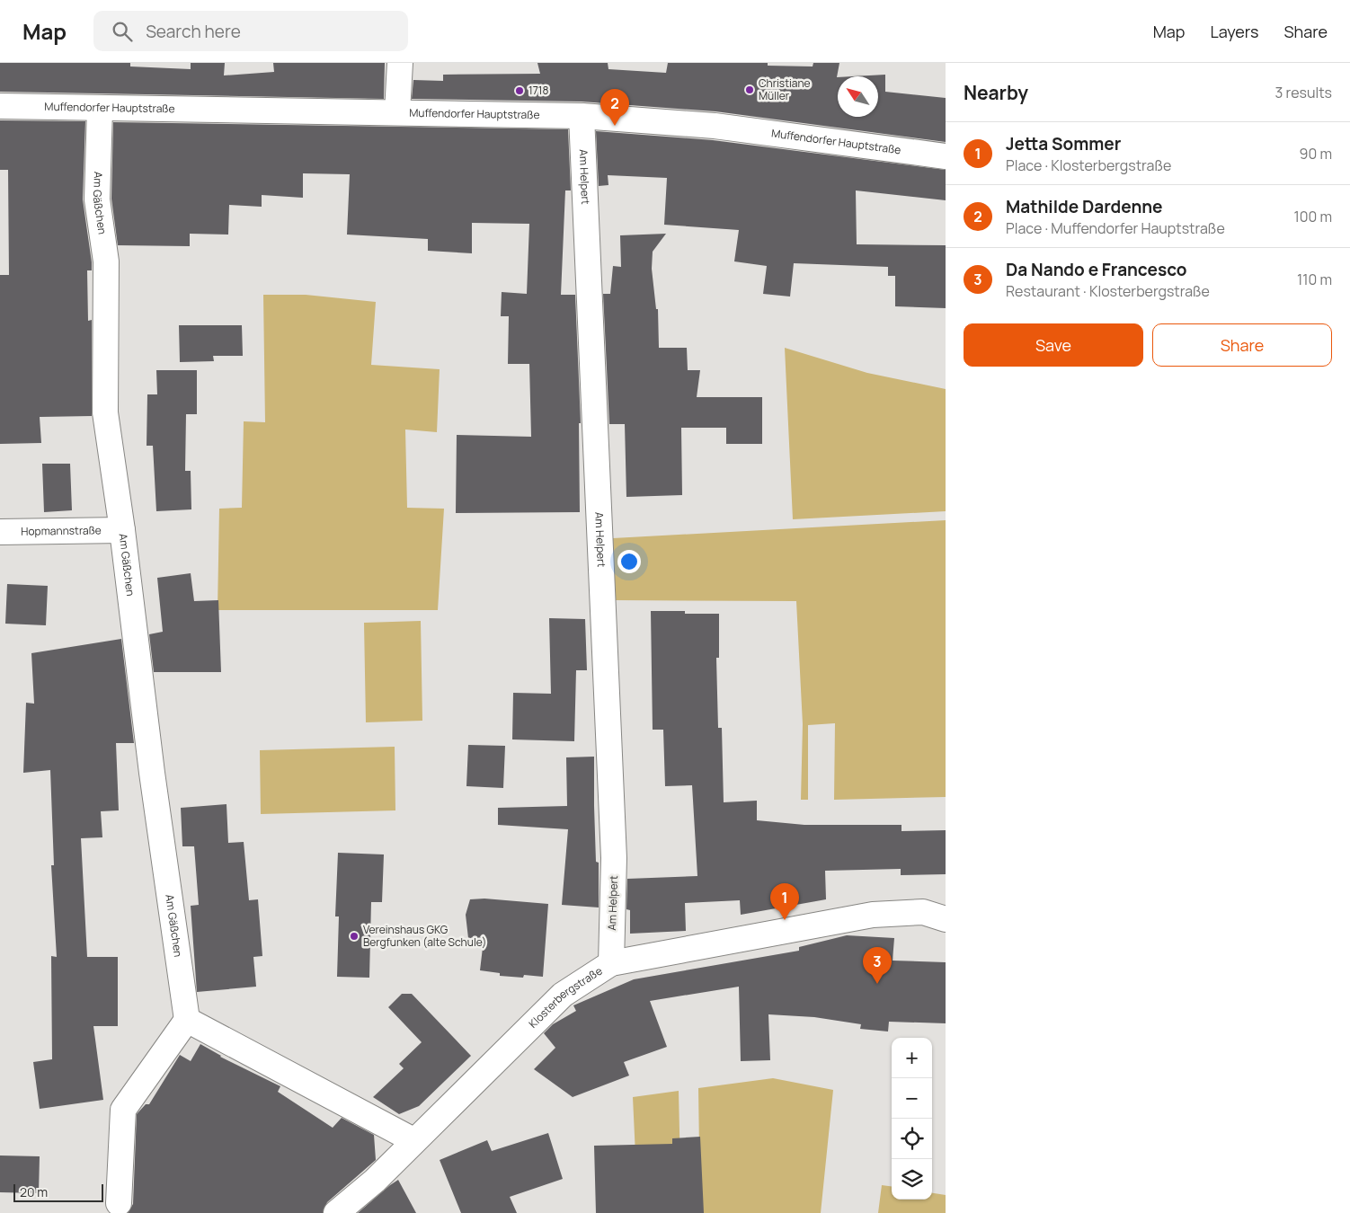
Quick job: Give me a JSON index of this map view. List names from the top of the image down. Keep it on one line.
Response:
{"streets":{"street":["Muffendorfer Hauptstraße","Am Helpert","Am Gäßchen","Hopmannstraße","Klosterbergstraße"]},"crossings":[["Muffendorfer Hauptstraße","Am Helpert"],["Muffendorfer Hauptstraße","Am Gäßchen"],["Am Helpert","Klosterbergstraße"],["Am Gäßchen","Hopmannstraße"]],"places":["Christiane Müller","1718","Vereinshaus GKG Bergfunken (alte Schule)"],"scale_bar":"20 m","north":"top left","page":{"header":"Map","search":"Search here","nav":["Map","Layers","Share"],"heading":["Nearby","3 results"],"pins":["2","1","3"],"list":[{"mark":"1","name":"Jetta Sommer","note":"Place · Klosterbergstraße","value":"90 m"},{"mark":"2","name":"Mathilde Dardenne","note":"Place · Muffendorfer Hauptstraße","value":"100 m"},{"mark":"3","name":"Da Nando e Francesco","note":"Restaurant · Klosterbergstraße","value":"110 m"}],"buttons":["Save","Share"],"map_buttons":["+","−"],"scale":"20 m"}}
